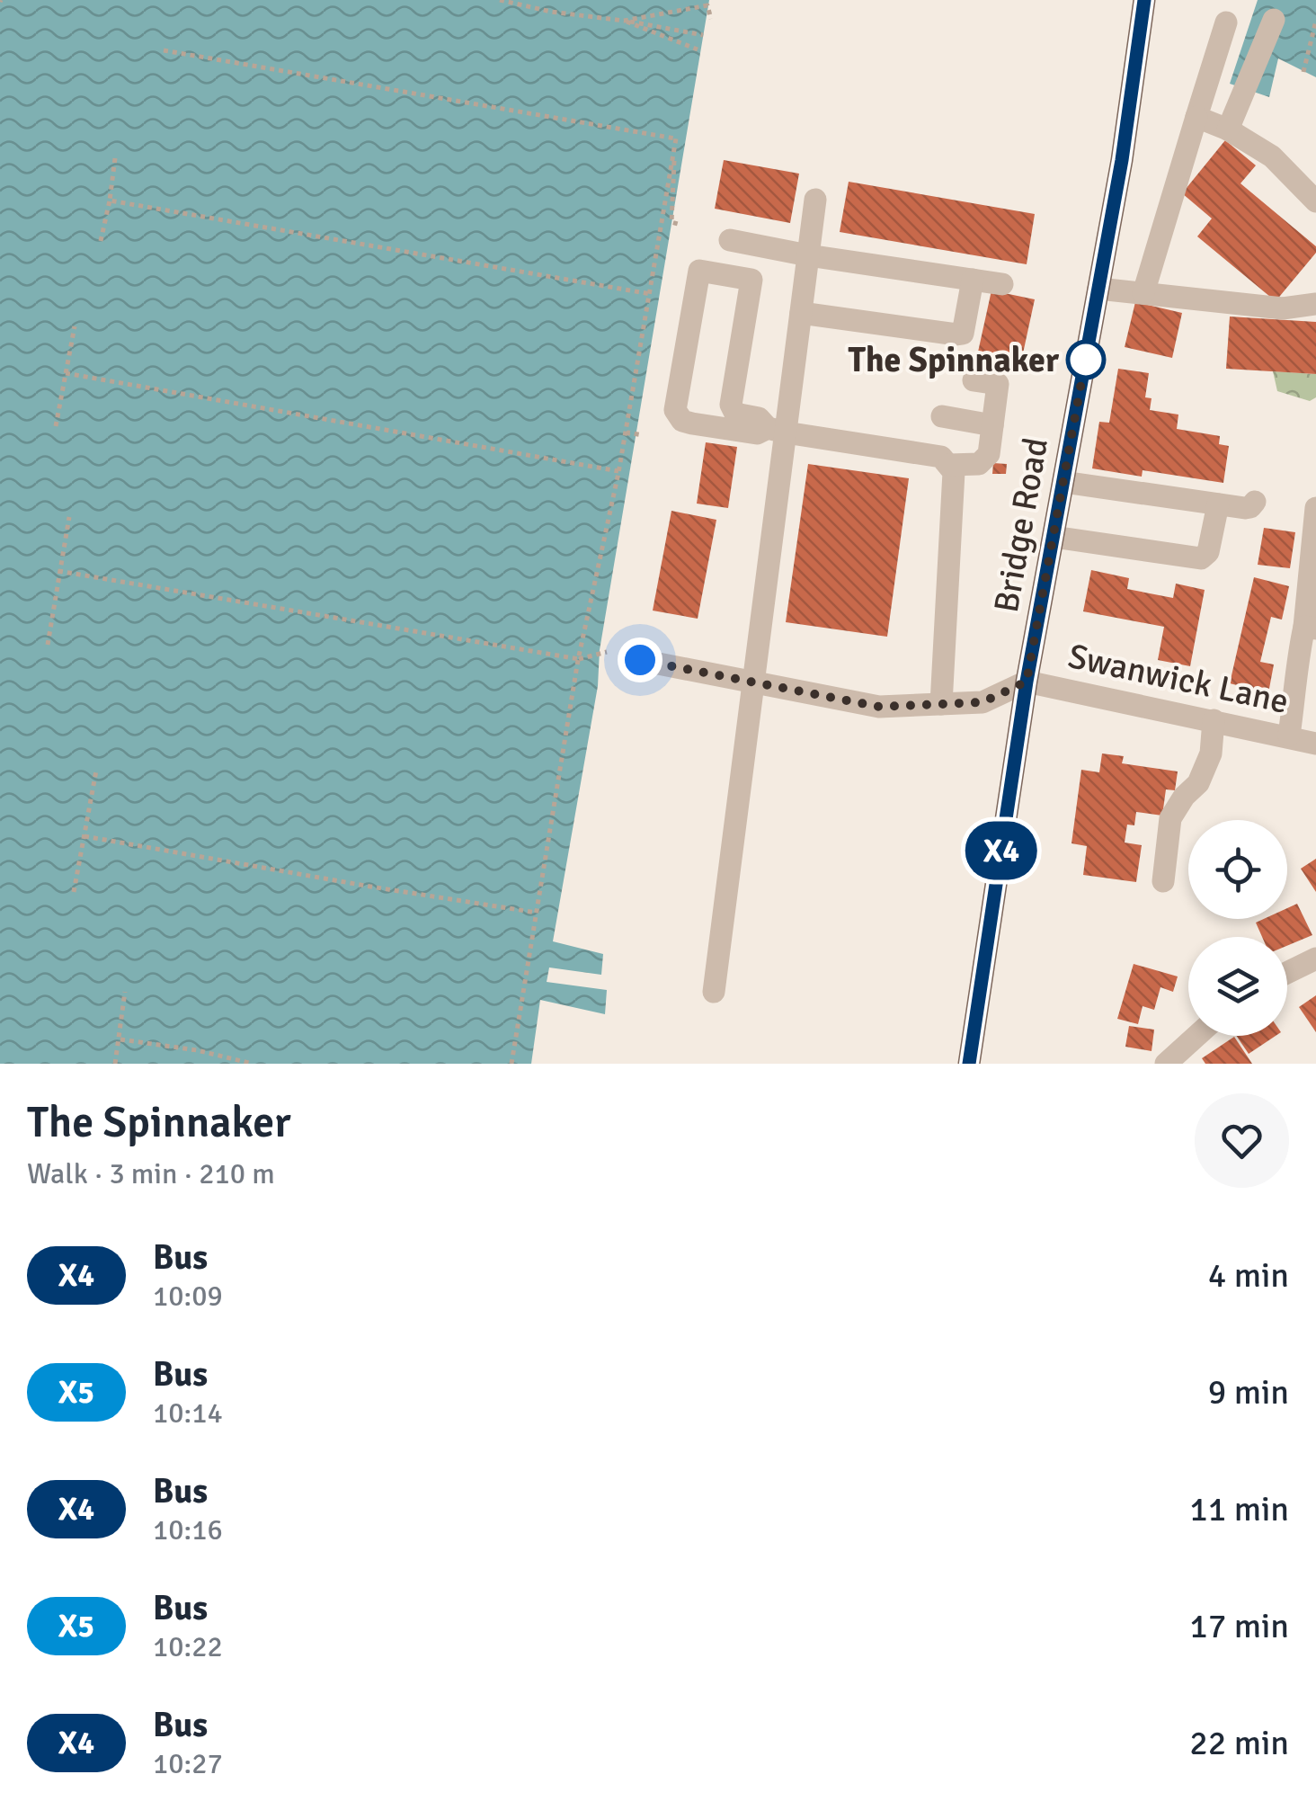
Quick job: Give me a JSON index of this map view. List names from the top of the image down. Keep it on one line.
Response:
{"streets":{"main road":["Bridge Road"],"street":["Swanwick Lane"]},"crossings":[["Bridge Road","Swanwick Lane"]],"places":["The Spinnaker"],"lines":["bus line X4"],"page":{"on_map":"X4","heading":["The Spinnaker","Walk · 3 min · 210 m"],"list":[{"mark":"X4","name":"Bus","note":"10:09","value":"4 min"},{"mark":"X5","name":"Bus","note":"10:14","value":"9 min"},{"mark":"X4","name":"Bus","note":"10:16","value":"11 min"},{"mark":"X5","name":"Bus","note":"10:22","value":"17 min"},{"mark":"X4","name":"Bus","note":"10:27","value":"22 min"}]}}
